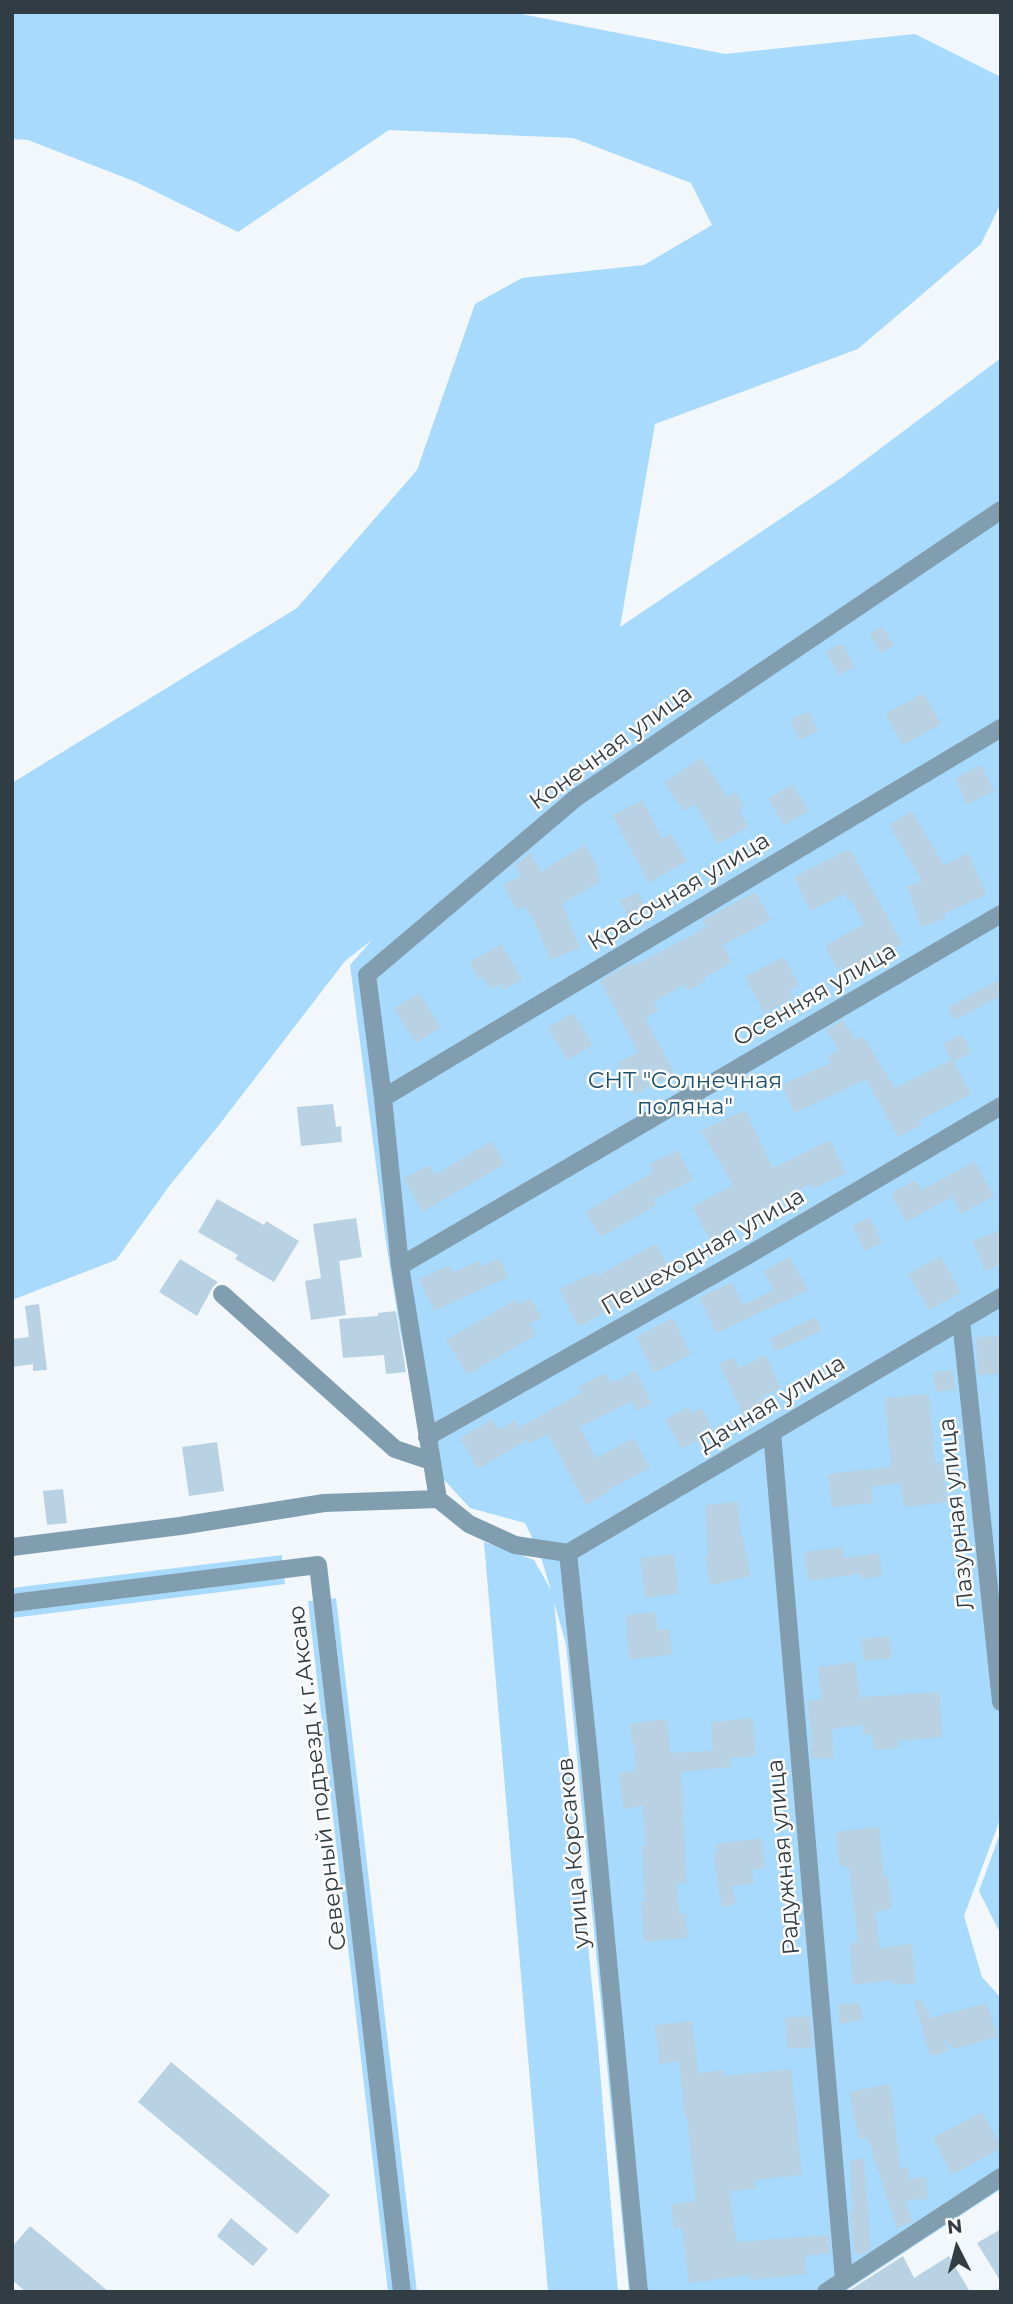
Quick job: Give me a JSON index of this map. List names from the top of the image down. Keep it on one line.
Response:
{"streets":{"street":["Конечная улица","Красочная улица","Осенняя улица","Пешеходная улица","Дачная улица","Лазурная улица","Северный подъезд к г.Аксаю","улица Корсаков","Радужная улица"]},"crossings":[["Конечная улица","Красочная улица"],["Дачная улица","Лазурная улица"],["Дачная улица","улица Корсаков"],["Дачная улица","Радужная улица"]],"parks":["СНТ \"Солнечная поляна\""],"north":"top"}
